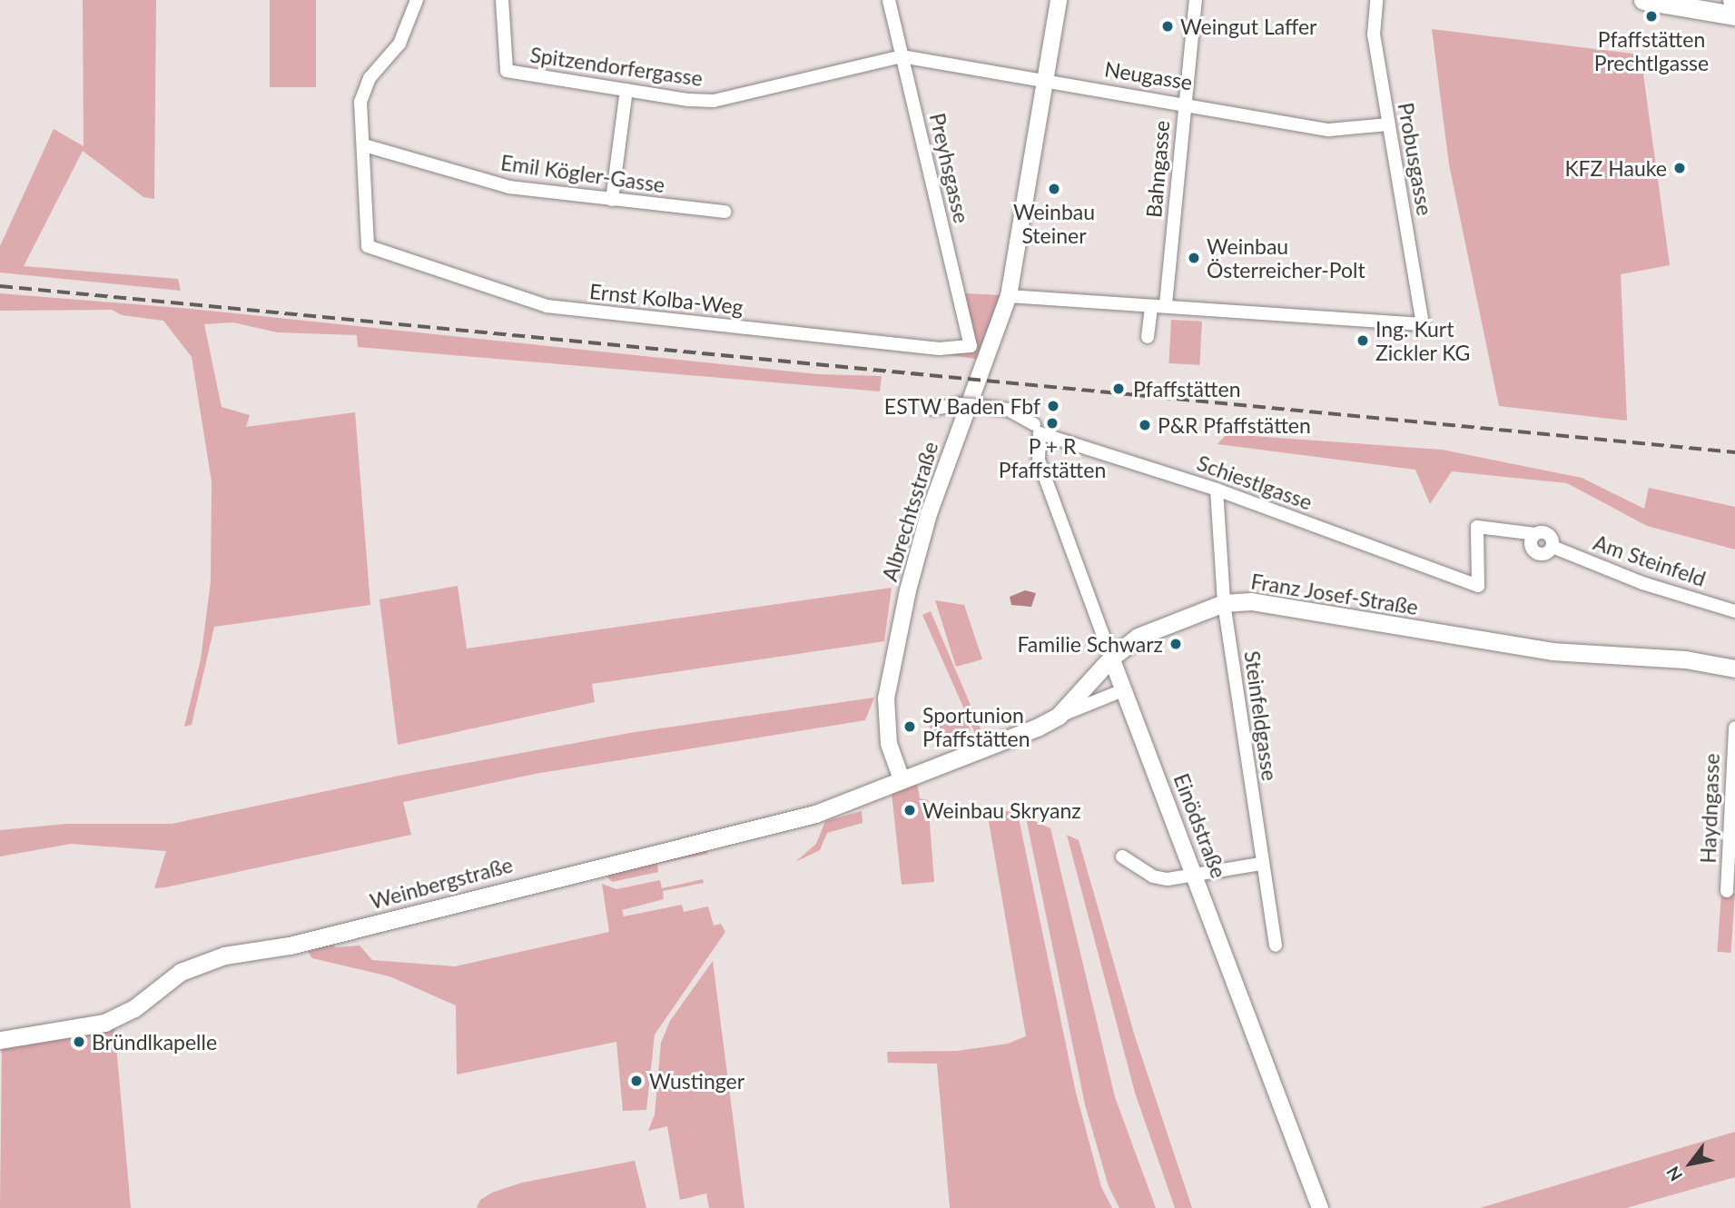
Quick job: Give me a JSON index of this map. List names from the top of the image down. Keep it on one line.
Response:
{"streets":{"main road":["Franz Josef-Straße","Weinbergstraße"],"street":["Spitzendorfergasse","Neugasse","Probusgasse","Preyhsgasse","Bahngasse","Emil Kögler-Gasse","Ernst Kolba-Weg","Schiestlgasse","Albrechtsstraße","Am Steinfeld","Steinfeldgasse","Haydngasse","Einödstraße"]},"crossings":[["Spitzendorfergasse","Neugasse"],["Spitzendorfergasse","Preyhsgasse"],["Neugasse","Probusgasse"],["Neugasse","Preyhsgasse"],["Neugasse","Bahngasse"],["Neugasse","Albrechtsstraße"],["Probusgasse","Bahngasse"],["Preyhsgasse","Ernst Kolba-Weg"],["Emil Kögler-Gasse","Ernst Kolba-Weg"],["Schiestlgasse","Am Steinfeld"],["Schiestlgasse","Steinfeldgasse"],["Schiestlgasse","Einödstraße"],["Albrechtsstraße","Franz Josef-Straße"],["Albrechtsstraße","Weinbergstraße"],["Franz Josef-Straße","Steinfeldgasse"],["Franz Josef-Straße","Einödstraße"],["Franz Josef-Straße","Weinbergstraße"]],"places":["Pfaffstätten Prechtlgasse","Weingut Laffer","KFZ Hauke","Weinbau Steiner","Weinbau Österreicher-Polt","Ing. Kurt Zickler KG","Pfaffstätten","ESTW Baden Fbf","P + R Pfaffstätten","P&R Pfaffstätten","Familie Schwarz","Sportunion Pfaffstätten","Weinbau Skryanz","Bründlkapelle","Wustinger"],"north":"bottom left"}
